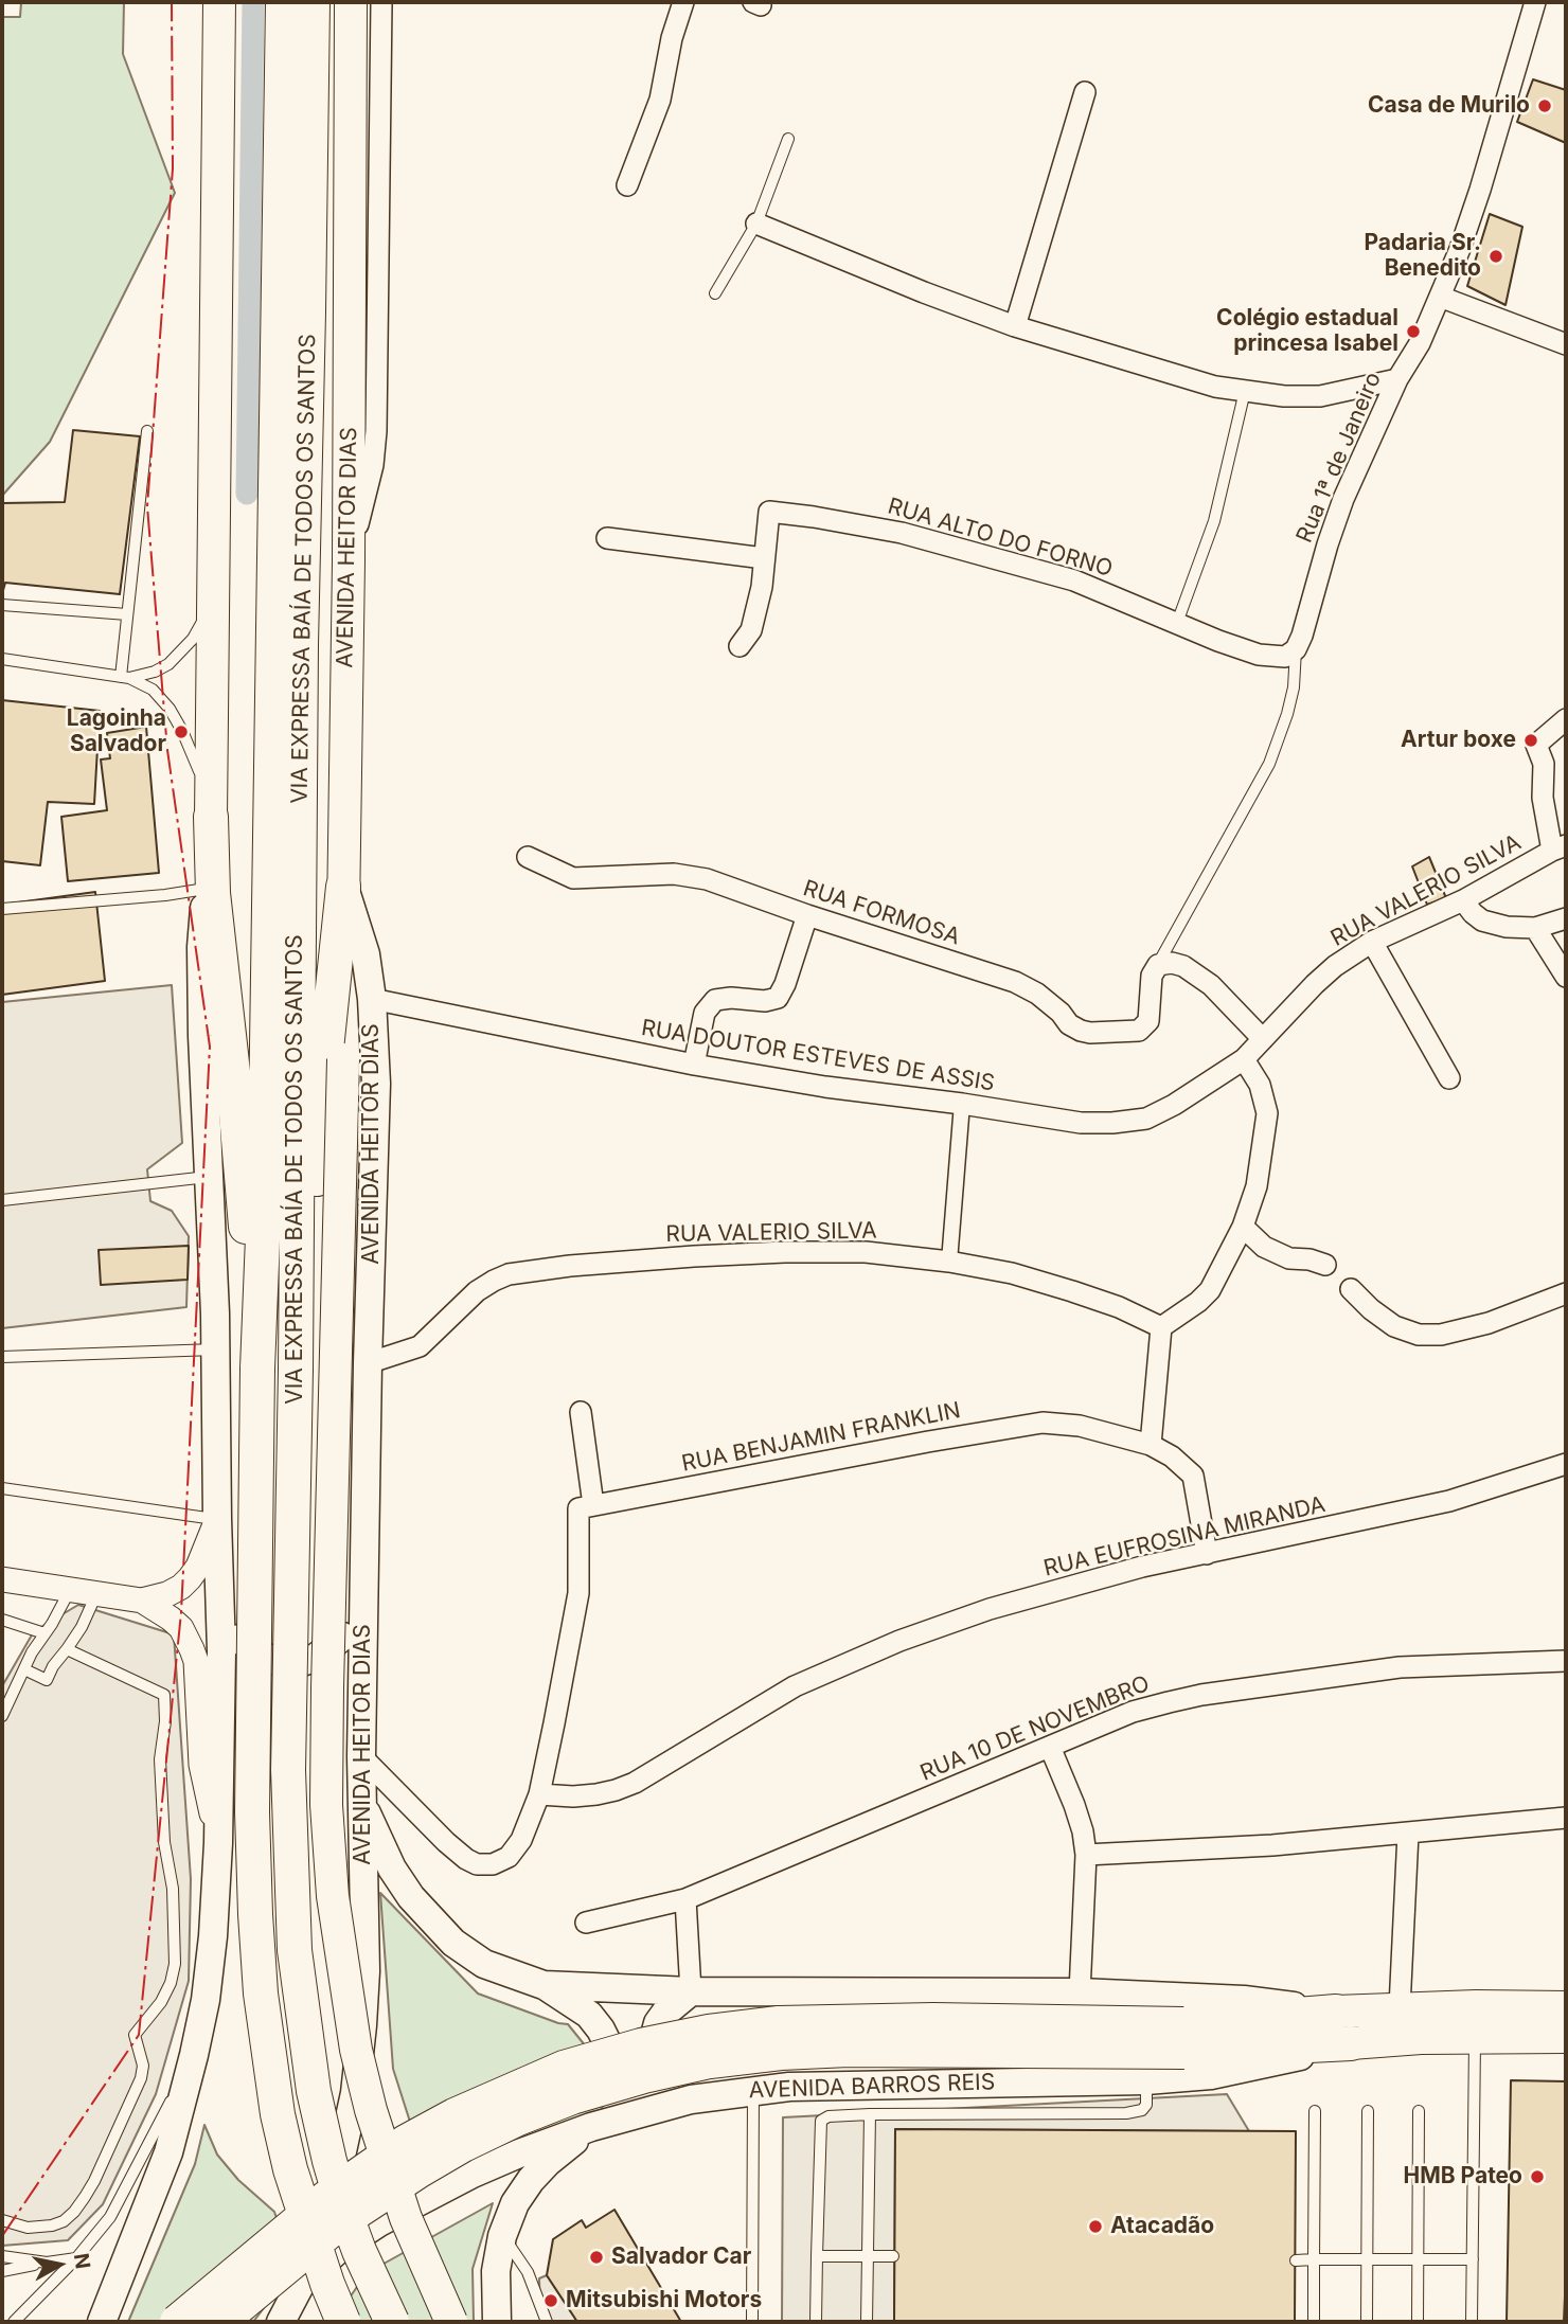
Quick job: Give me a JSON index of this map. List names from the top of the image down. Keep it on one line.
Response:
{"streets":{"highway":["VIA EXPRESSA BAÍA DE TODOS OS SANTOS","AVENIDA BARROS REIS"],"main road":["AVENIDA HEITOR DIAS"],"street":["Rua 1ª de Janeiro","RUA ALTO DO FORNO","RUA VALERIO SILVA","RUA FORMOSA","RUA DOUTOR ESTEVES DE ASSIS","RUA BENJAMIN FRANKLIN","RUA EUFROSINA MIRANDA","RUA 10 DE NOVEMBRO"]},"crossings":[["Rua 1ª de Janeiro","RUA ALTO DO FORNO"],["Rua 1ª de Janeiro","RUA FORMOSA"],["AVENIDA HEITOR DIAS","RUA VALERIO SILVA"],["AVENIDA HEITOR DIAS","RUA DOUTOR ESTEVES DE ASSIS"],["AVENIDA HEITOR DIAS","AVENIDA BARROS REIS"],["RUA VALERIO SILVA","RUA DOUTOR ESTEVES DE ASSIS"],["RUA BENJAMIN FRANKLIN","RUA EUFROSINA MIRANDA"]],"places":["Casa de Murilo","Padaria Sr. Benedito","Colégio estadual princesa Isabel","Lagoinha Salvador","Artur boxe","HMB Pateo","Atacadão","Salvador Car","Mitsubishi Motors"],"north":"right"}
